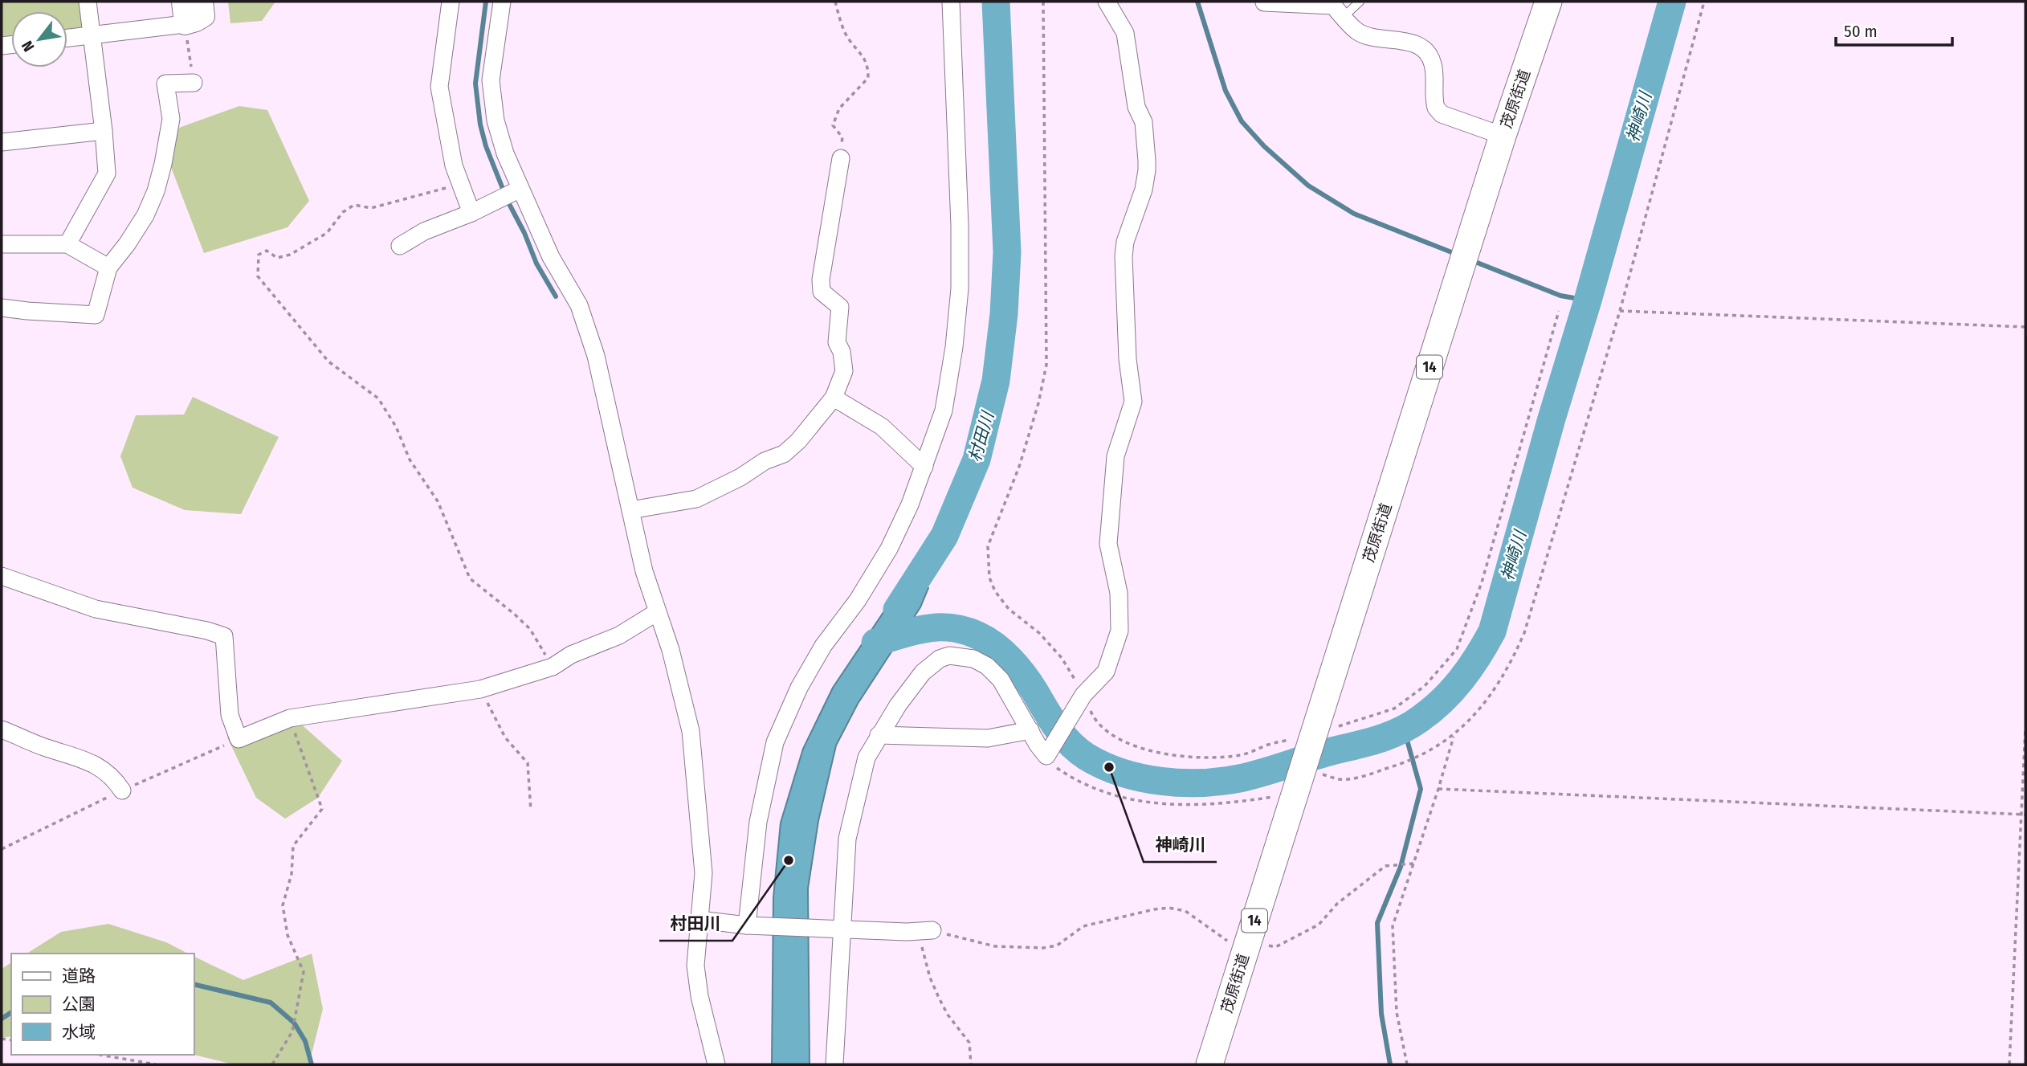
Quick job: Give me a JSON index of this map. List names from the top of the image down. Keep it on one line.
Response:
{"streets":{"main road":["茂原街道","14"]},"water":["神崎川","村田川"],"places":["神崎川","村田川"],"legend":["道路","公園","水域"],"scale_bar":"50 m","north":"bottom left"}
